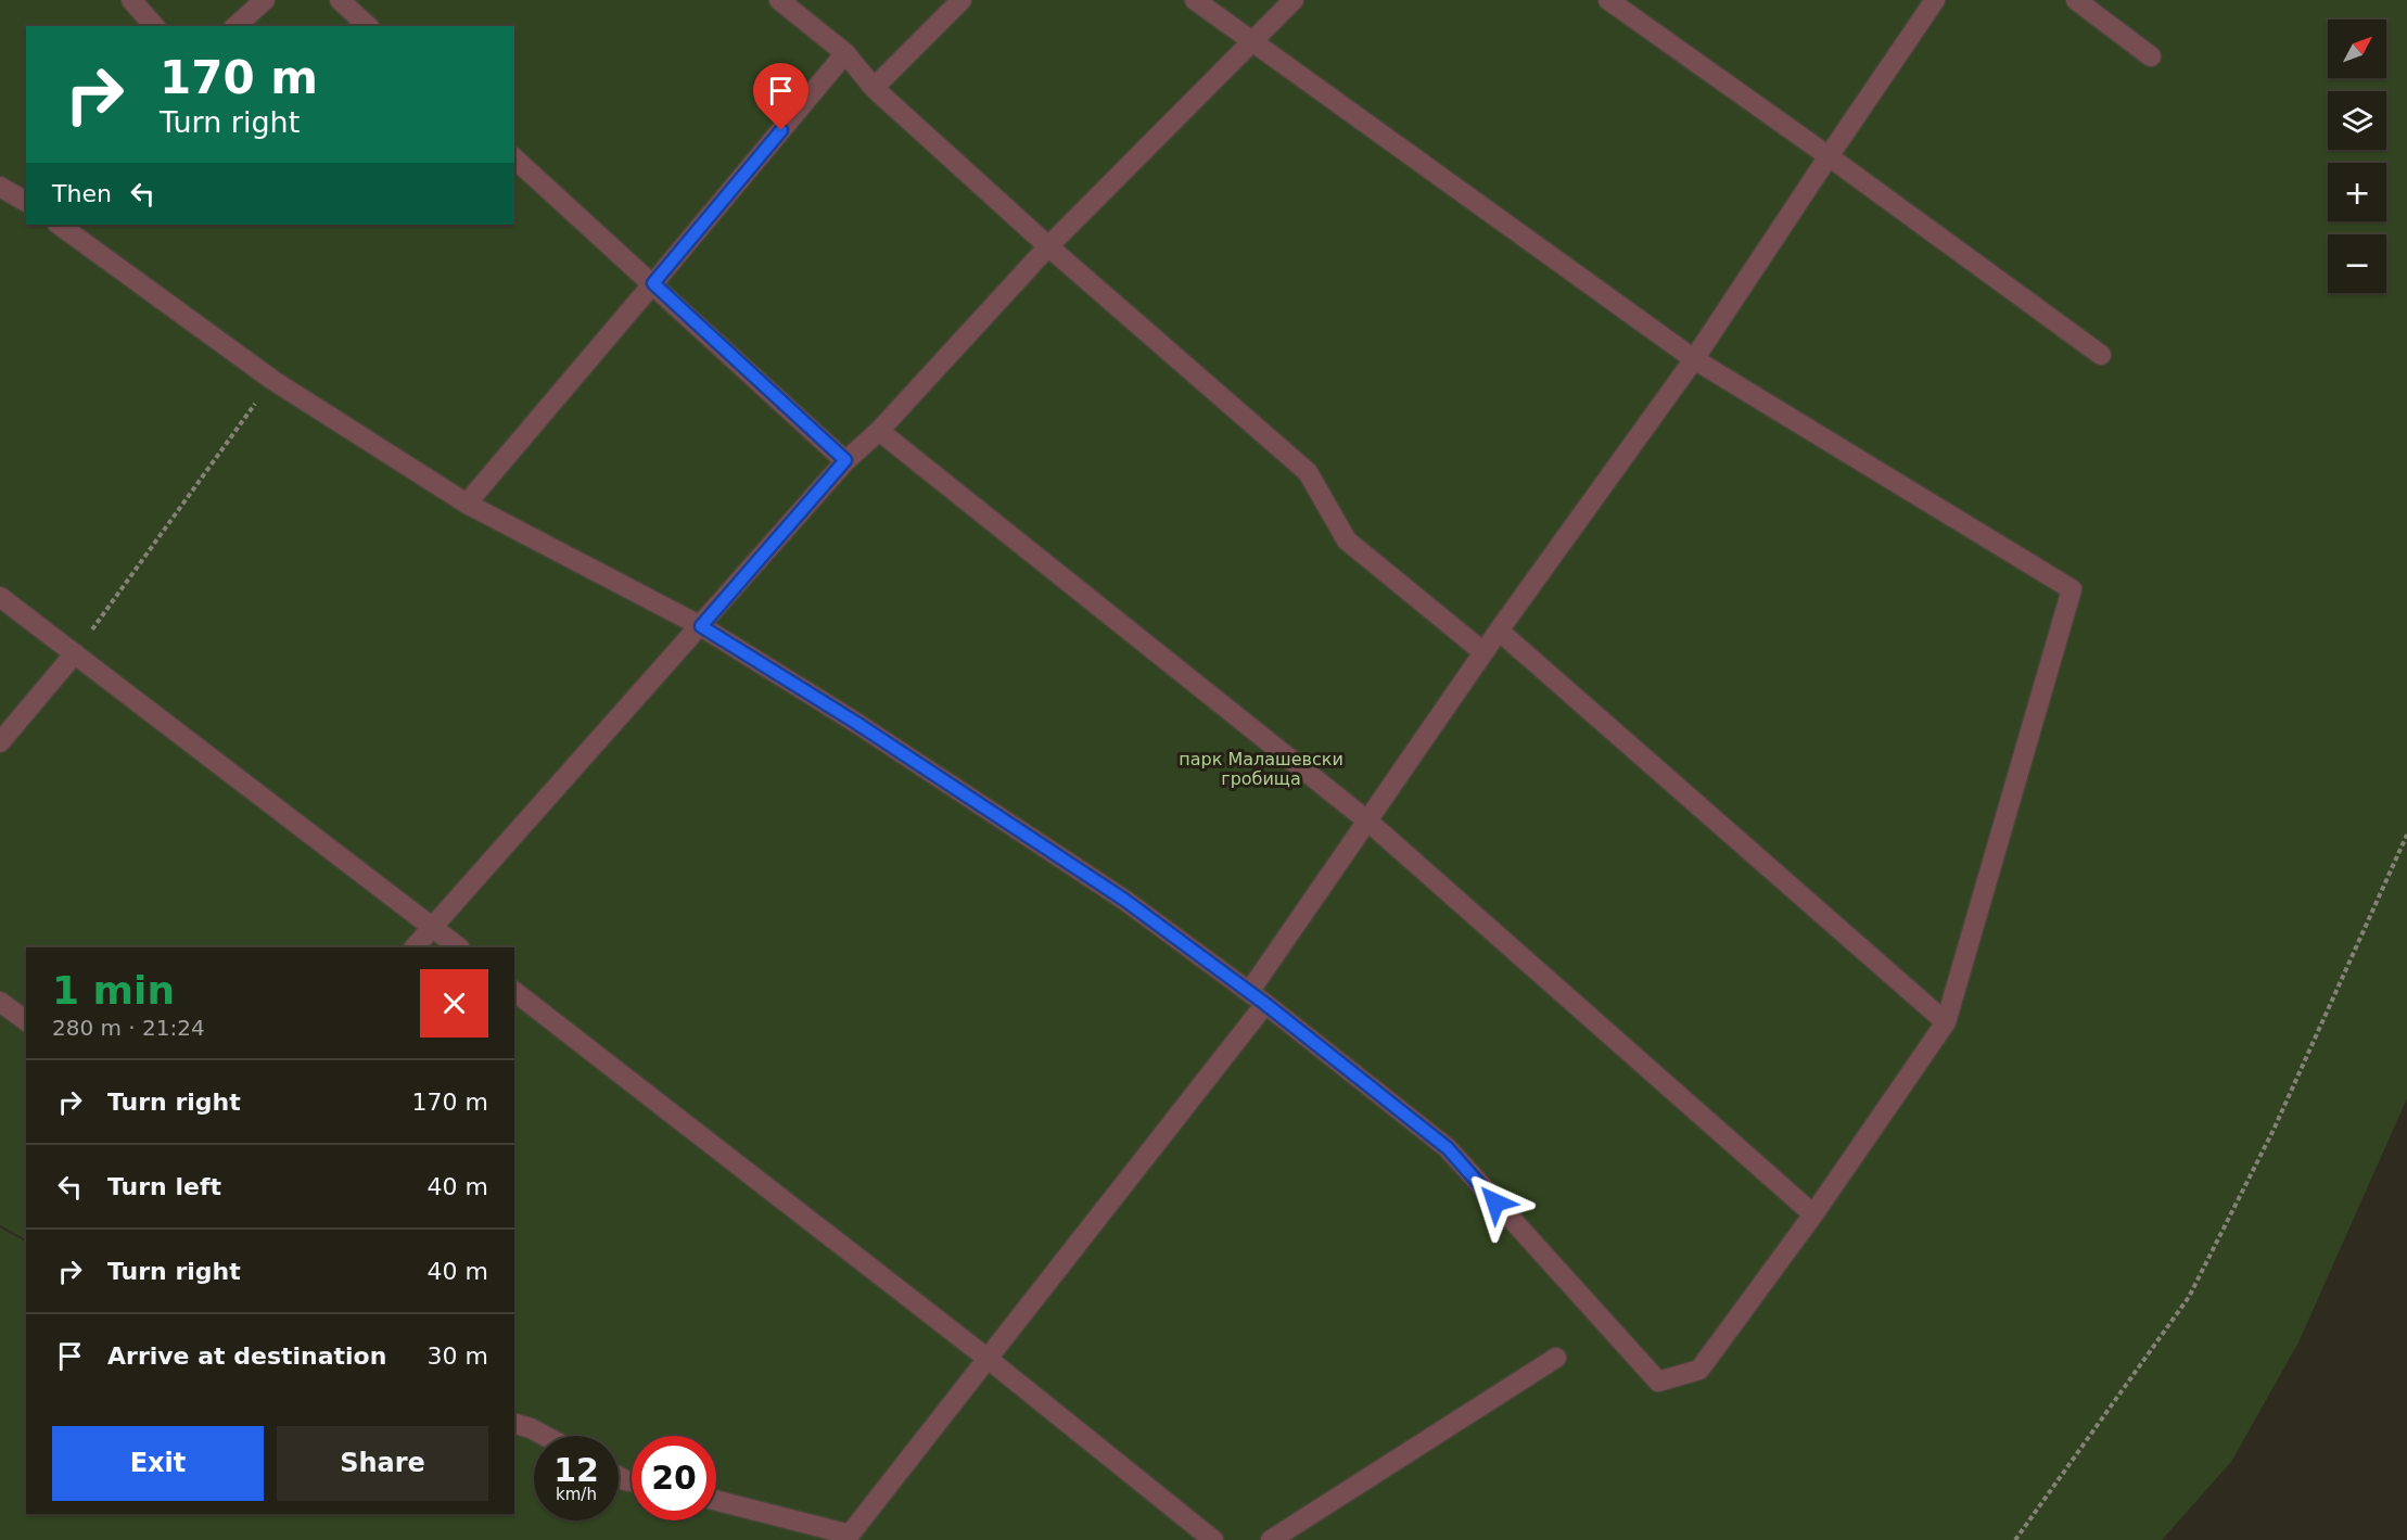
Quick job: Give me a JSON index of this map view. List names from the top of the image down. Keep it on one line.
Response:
{"parks":["парк Малашевски гробища"],"north":"top right","page":{"map_buttons":["+","−"],"turn":["170 m","Turn right"],"then":"Then","heading":["1 min","280 m · 21:24"],"list":[{"name":"Turn right","value":"170 m"},{"name":"Turn left","value":"40 m"},{"name":"Turn right","value":"40 m"},{"name":"Arrive at destination","value":"30 m"}],"buttons":["Exit","Share"],"speed":"12 km/h","limit":"20"}}
